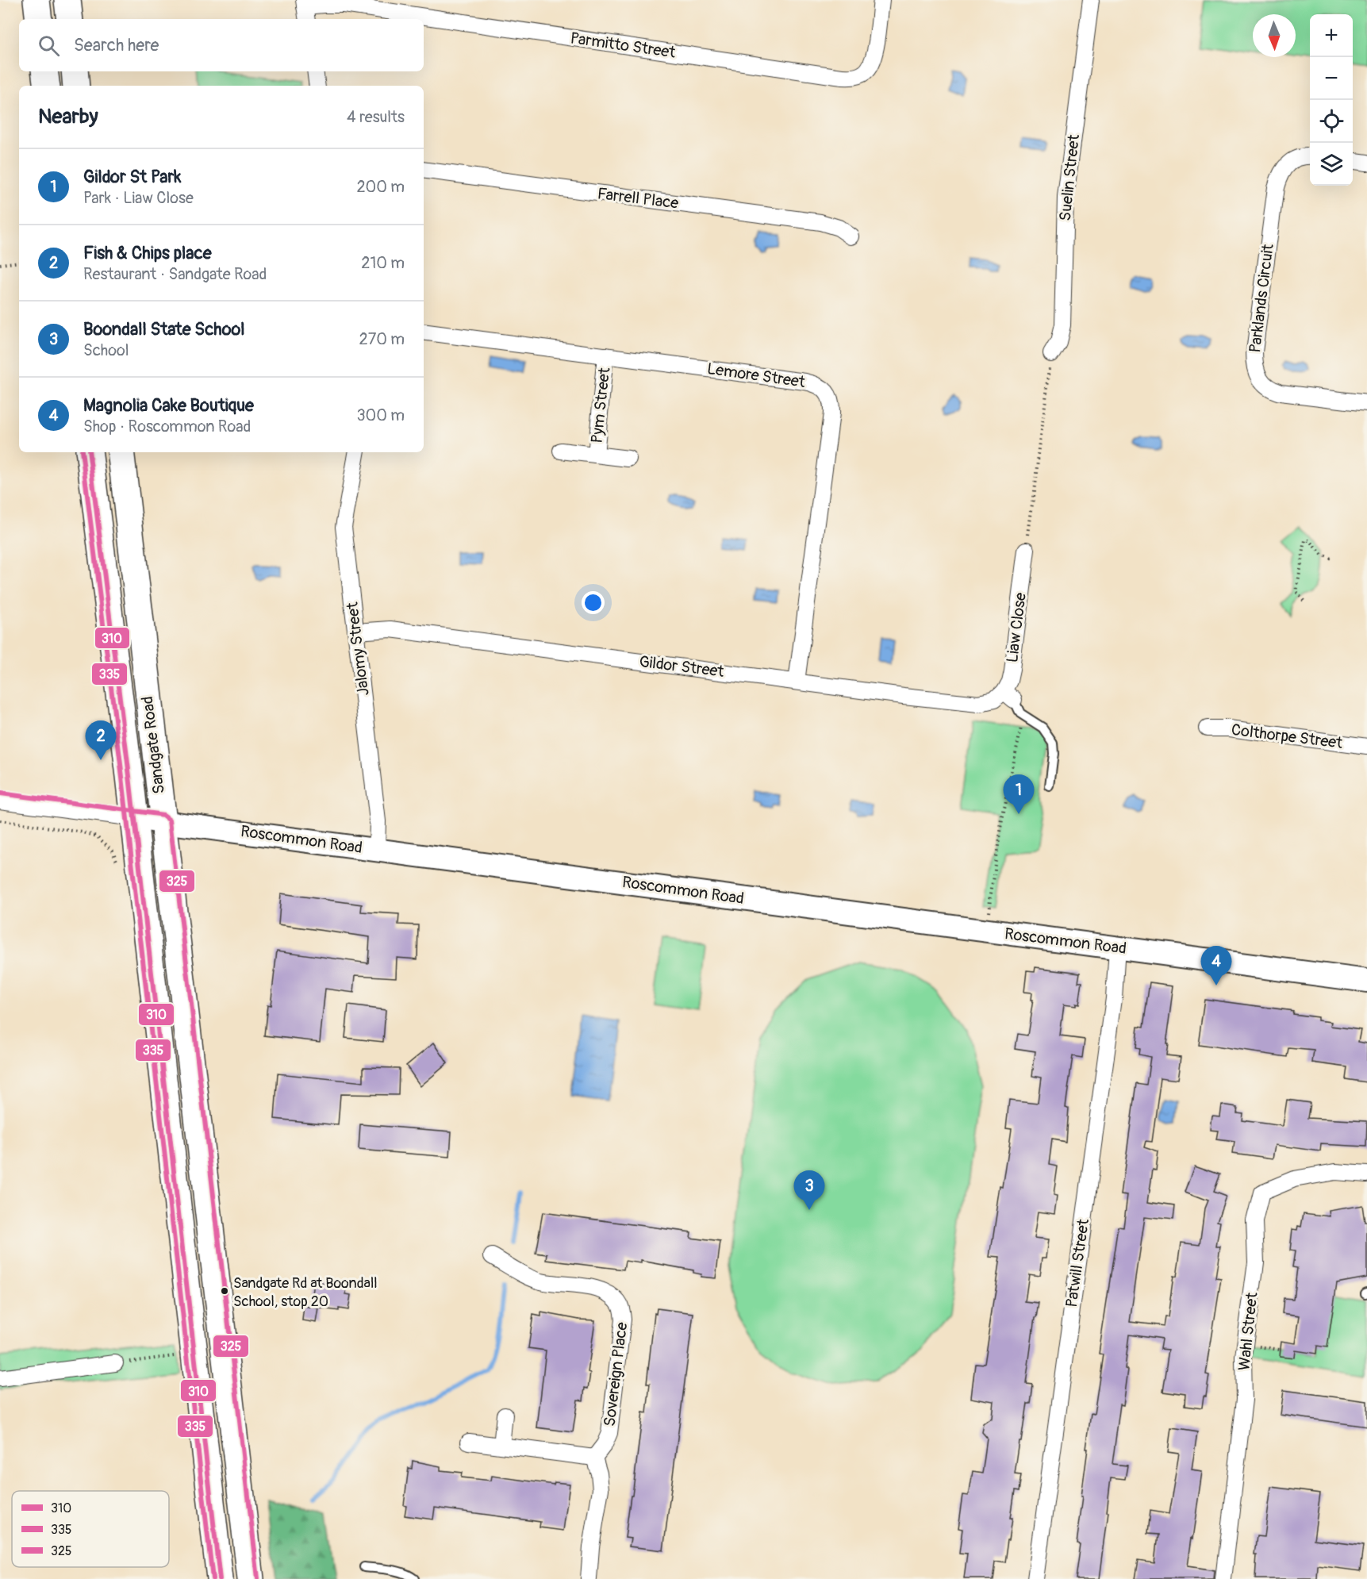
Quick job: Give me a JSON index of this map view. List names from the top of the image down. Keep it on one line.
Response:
{"streets":{"highway":["Sandgate Road"],"street":["Parmitto Street","Suelin Street","Farrell Place","Parklands Circuit","Lemore Street","Pym Street","Liaw Close","Jalomy Street","Gildor Street","Colthorpe Street","Roscommon Road","Patwill Street","Wahl Street","Sovereign Place"]},"crossings":[["Lemore Street","Pym Street"],["Lemore Street","Gildor Street"],["Liaw Close","Gildor Street"],["Jalomy Street","Gildor Street"],["Jalomy Street","Roscommon Road"],["Sandgate Road","Roscommon Road"],["Roscommon Road","Patwill Street"]],"places":["Sandgate Rd at Boondall School, stop 20"],"lines":["transit line 310","transit line 335","transit line 325"],"legend":["310","335","325"],"north":"bottom","page":{"map_buttons":["+","−"],"search":"Search here","heading":["Nearby","4 results"],"list":[{"mark":"1","name":"Gildor St Park","note":"Park · Liaw Close","value":"200 m"},{"mark":"2","name":"Fish & Chips place","note":"Restaurant · Sandgate Road","value":"210 m"},{"mark":"3","name":"Boondall State School","note":"School","value":"270 m"},{"mark":"4","name":"Magnolia Cake Boutique","note":"Shop · Roscommon Road","value":"300 m"}],"pins":["2","1","4","3"]}}
